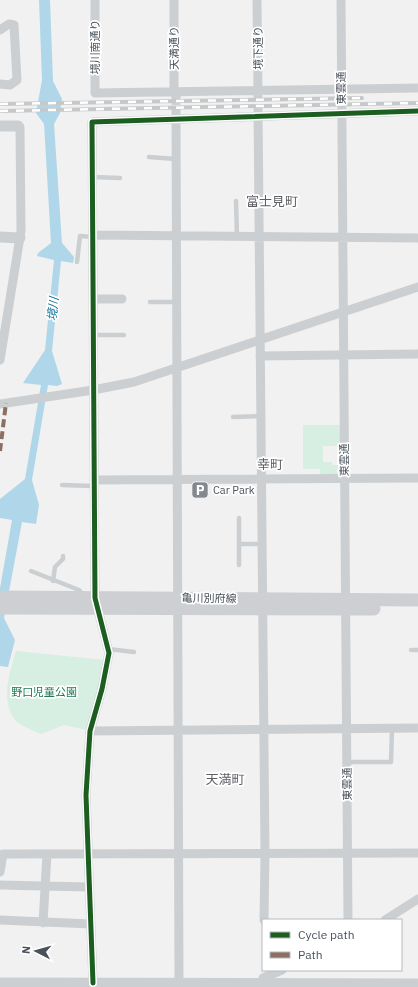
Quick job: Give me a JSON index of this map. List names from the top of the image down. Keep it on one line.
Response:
{"streets":{"main road":["亀川別府線"],"street":["境川南通り","天満通り","境下通り","東雲通"]},"crossings":[["境川南通り","天満通り"],["東雲通","亀川別府線"]],"districts":["富士見町","幸町","天満町"],"water":["境川"],"parks":["野口児童公園"],"places":{"parking":["Car Park"]},"legend":["Cycle path","Path"],"north":"left"}
